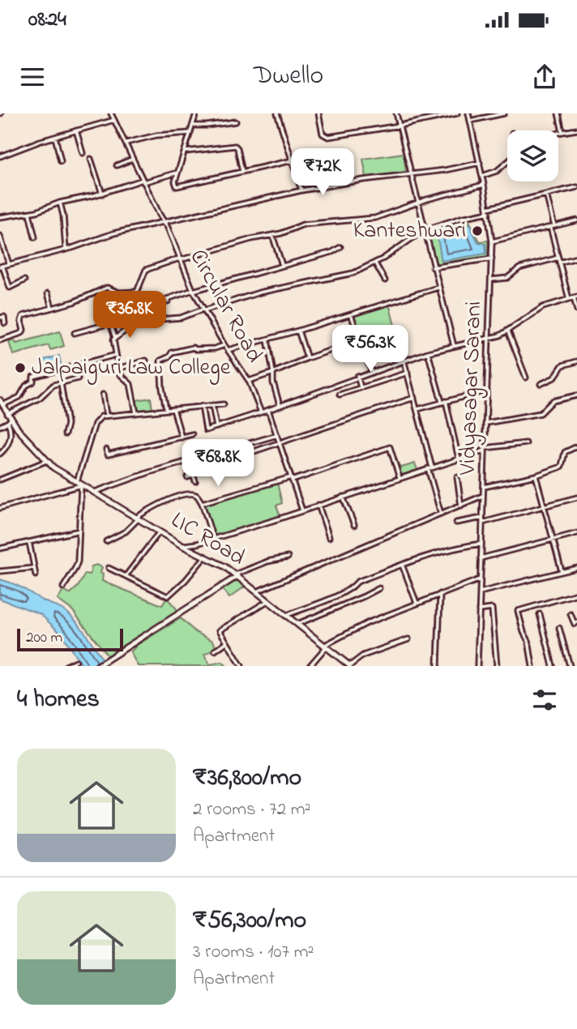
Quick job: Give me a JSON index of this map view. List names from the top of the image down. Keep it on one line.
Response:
{"streets":{"main road":["LIC Road"],"street":["Circular Road","Vidyasagar Sarani"]},"places":["Kanteshwari","Jalpaiguri Law College"],"scale_bar":"200 m","page":{"status":"08:24","header":"Dwello","price":["₹72K","₹36.8K","₹56.3K","₹68.8K"],"scale":"200 m","heading":"4 homes","list":[{"name":"₹36,800/mo","note":"2 rooms · 72 m² · Apartment"},{"name":"₹56,300/mo","note":"3 rooms · 107 m² · Apartment"}]}}
